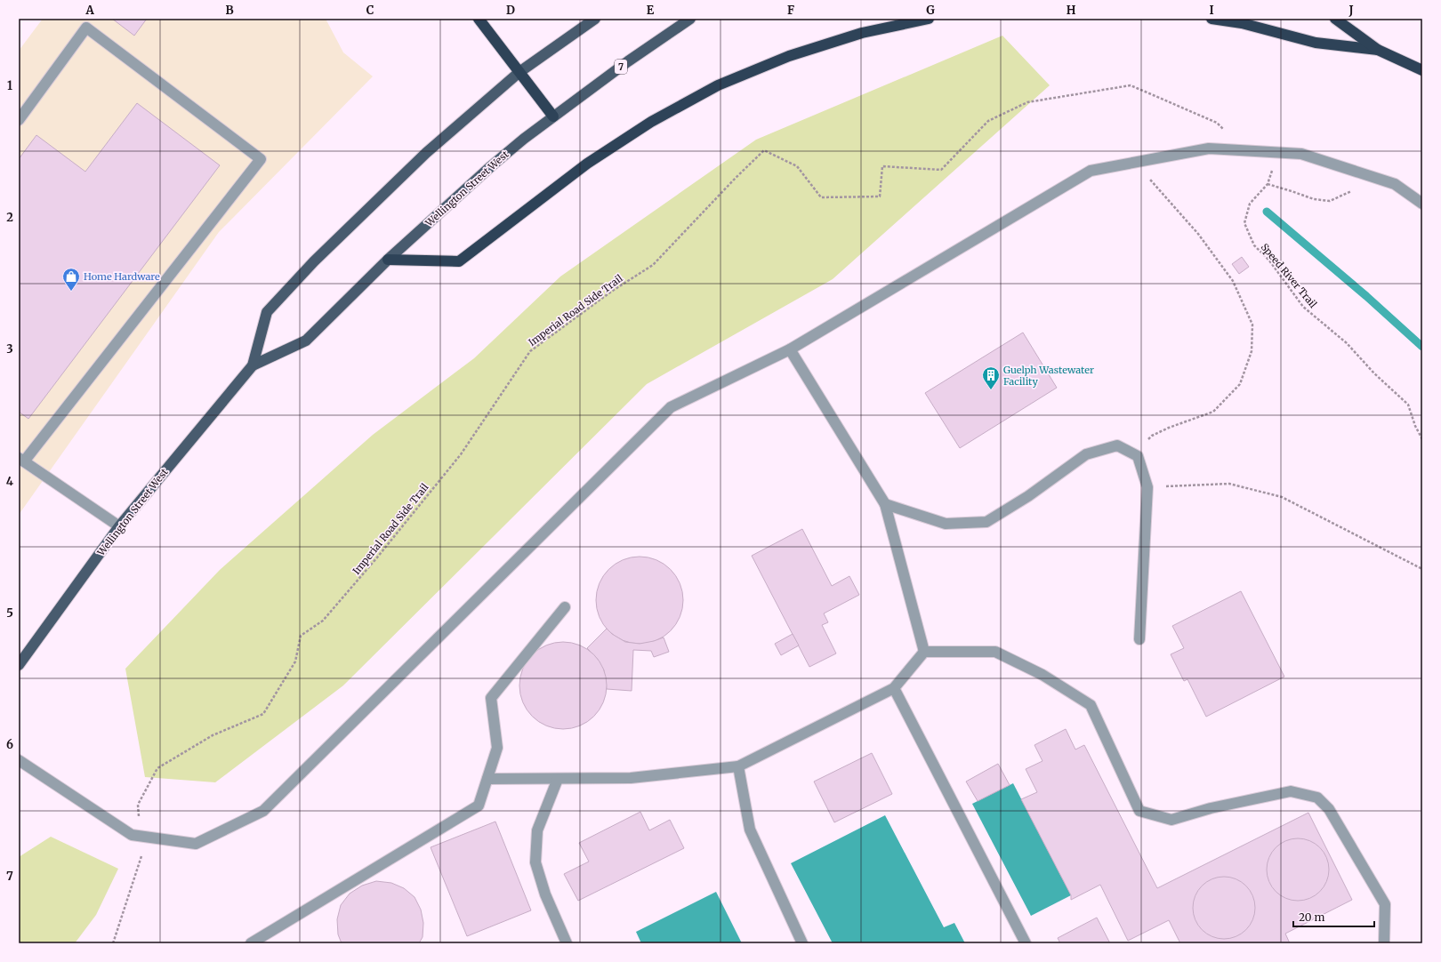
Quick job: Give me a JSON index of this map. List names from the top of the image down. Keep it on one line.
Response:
{"streets":{"main road":["7","Wellington Street West"],"path":["Speed River Trail","Imperial Road Side Trail"]},"places":{"shop":["Home Hardware"],"building":["Guelph Wastewater Facility"]},"scale_bar":"20 m","grid":{"columns":["A","B","C","D","E","F","G","H","I","J"],"rows":["1","2","3","4","5","6","7"]}}
